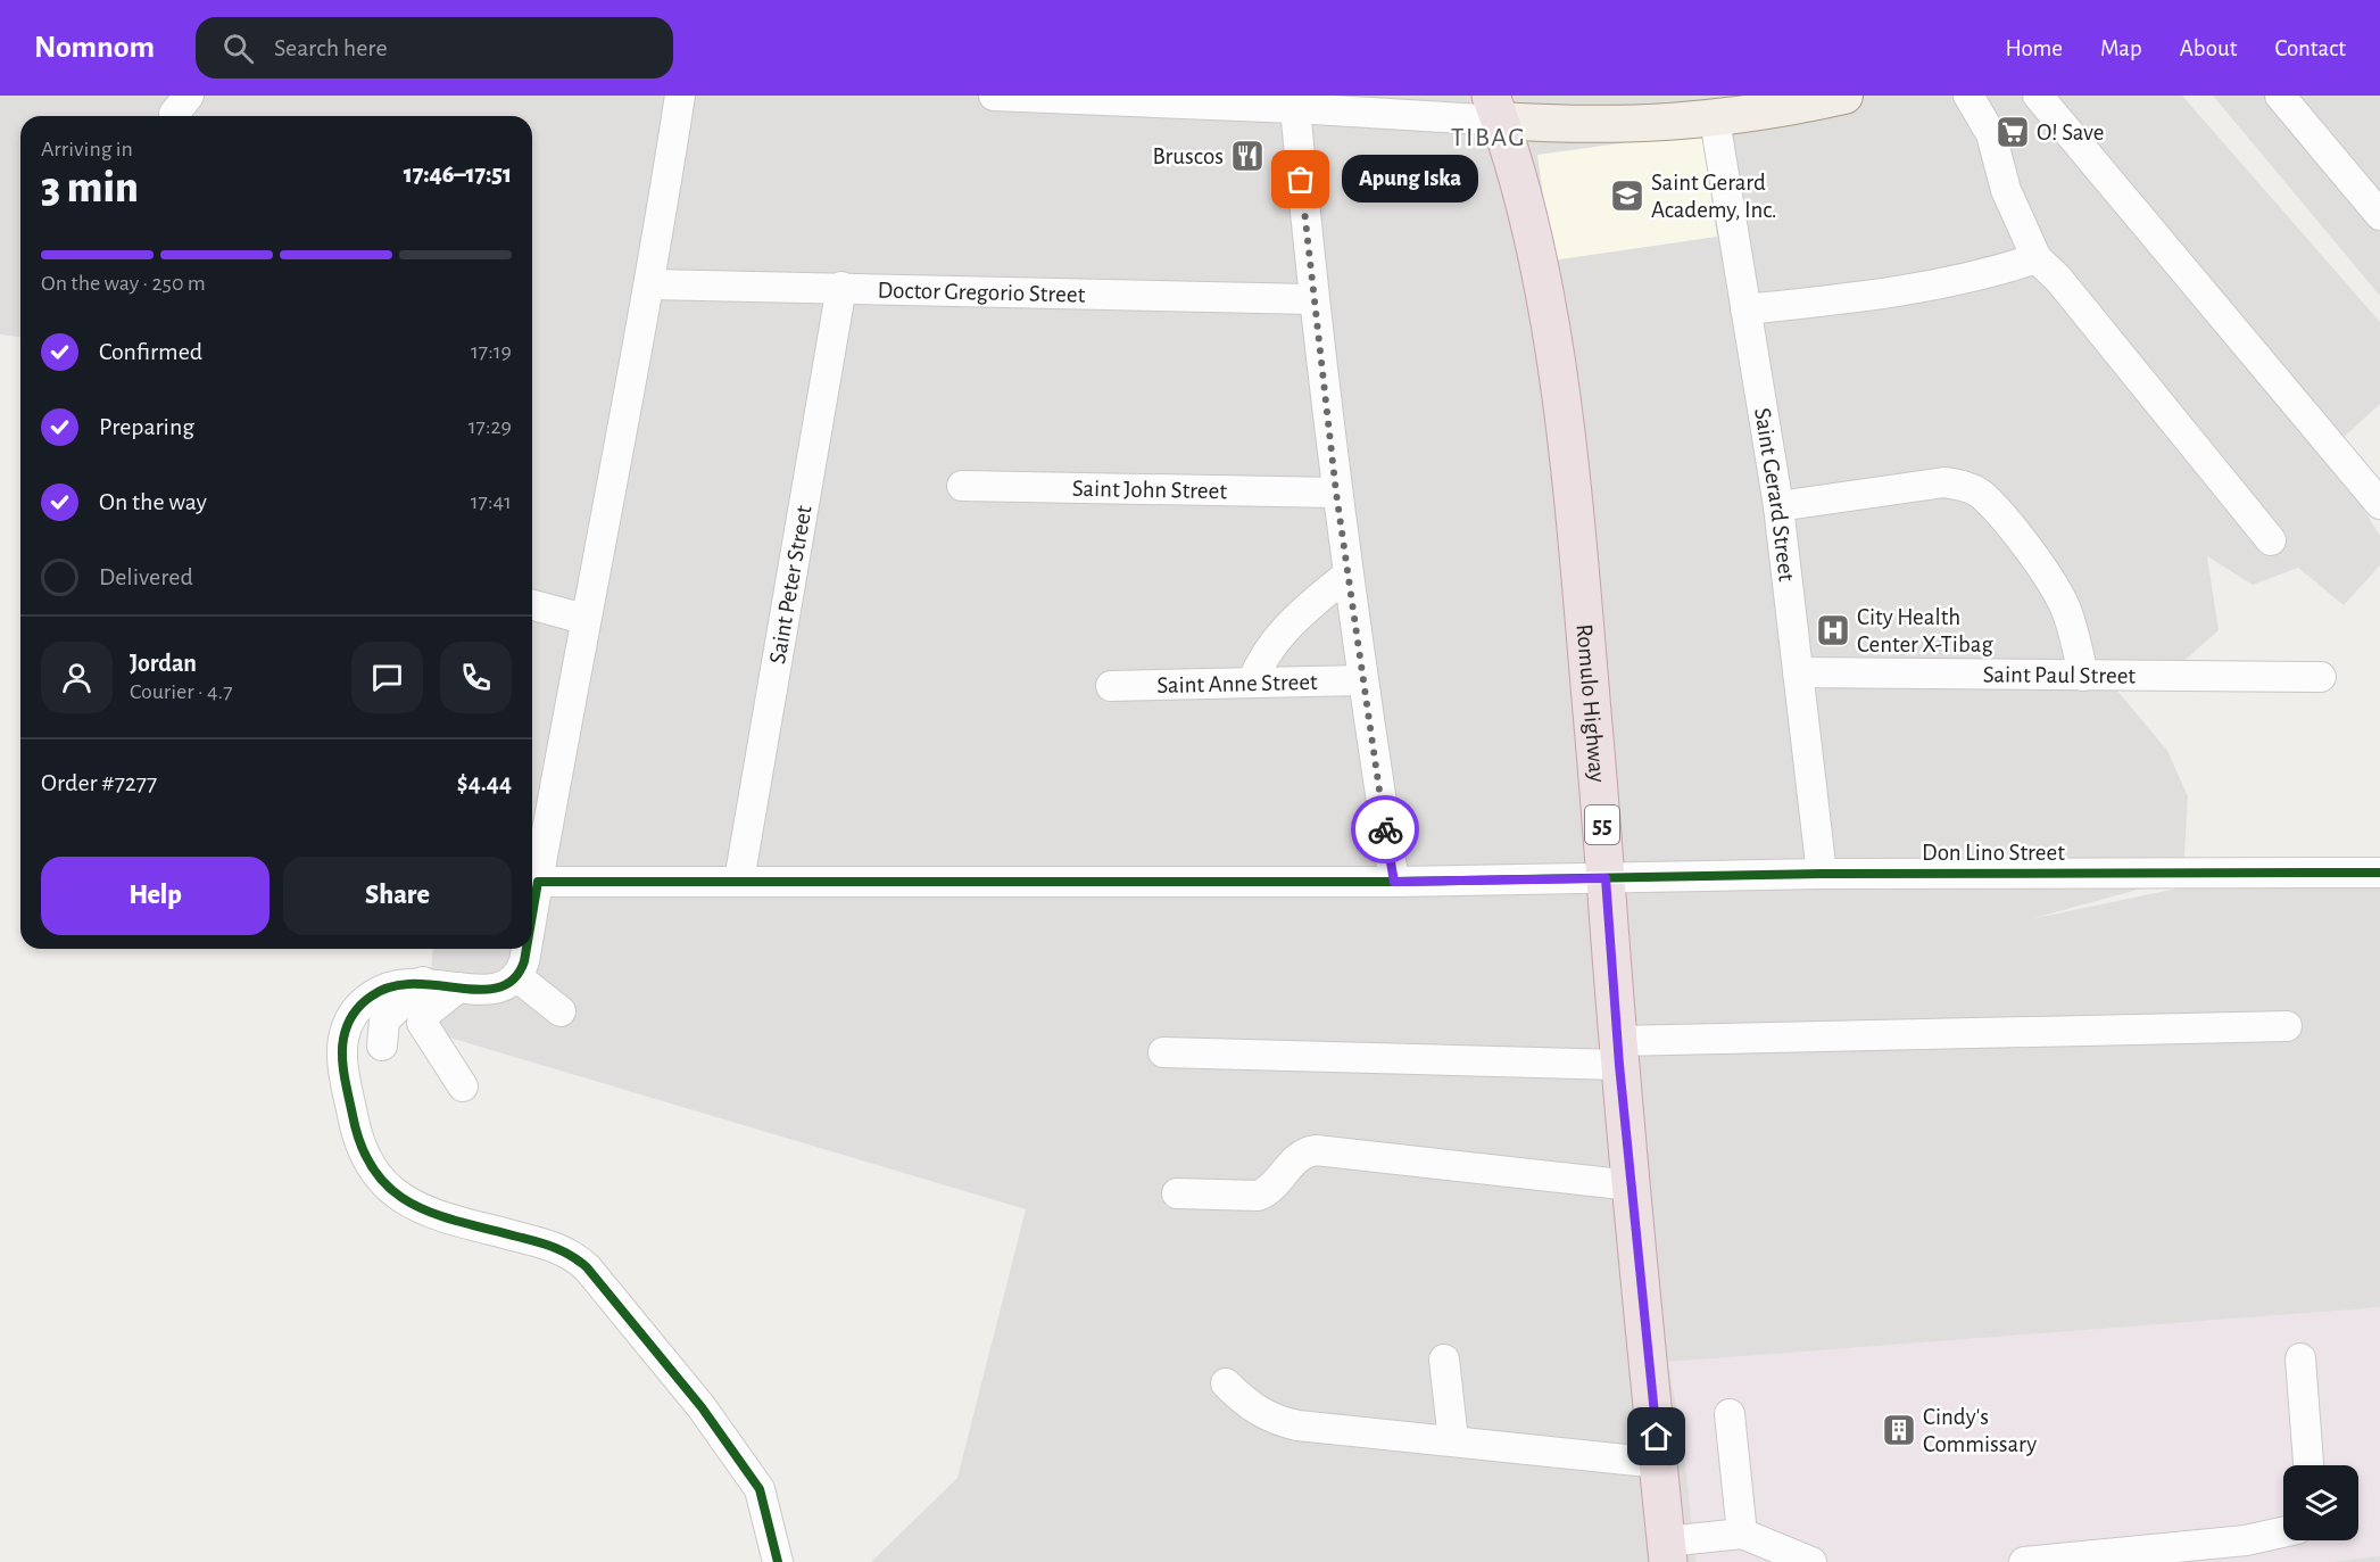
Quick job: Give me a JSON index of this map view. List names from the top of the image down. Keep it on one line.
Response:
{"streets":{"highway":["Romulo Highway","55"],"street":["Doctor Gregorio Street","Saint John Street","Saint Gerard Street","Saint Peter Street","Saint Paul Street","Saint Anne Street","Don Lino Street"]},"crossings":[["Doctor Gregorio Street","Saint Peter Street"],["Saint Gerard Street","Saint Paul Street"],["Saint Gerard Street","Don Lino Street"],["Saint Peter Street","Don Lino Street"],["Romulo Highway","Don Lino Street"]],"districts":["TIBAG"],"places":{"supermarket":["O! Save"],"restaurant":["Bruscos"],"other":["Apung Iska"],"school or university":["Saint Gerard Academy, Inc."],"hospital":["City Health Center X-Tibag"],"building":["Cindy's Commissary"]},"page":{"header":"Nomnom","search":"Search here","nav":["Home","Map","About","Contact"],"heading":["3 min","Arriving in","17:46–17:51"],"panel":["Jordan","Courier · 4.7","Order #7277","$4.44"],"bubble":"Apung Iska","bar":"On the way · 250 m","list":[["Confirmed","17:19"],["Preparing","17:29"],["On the way","17:41"],"Delivered"],"buttons":["Help","Share"]}}
